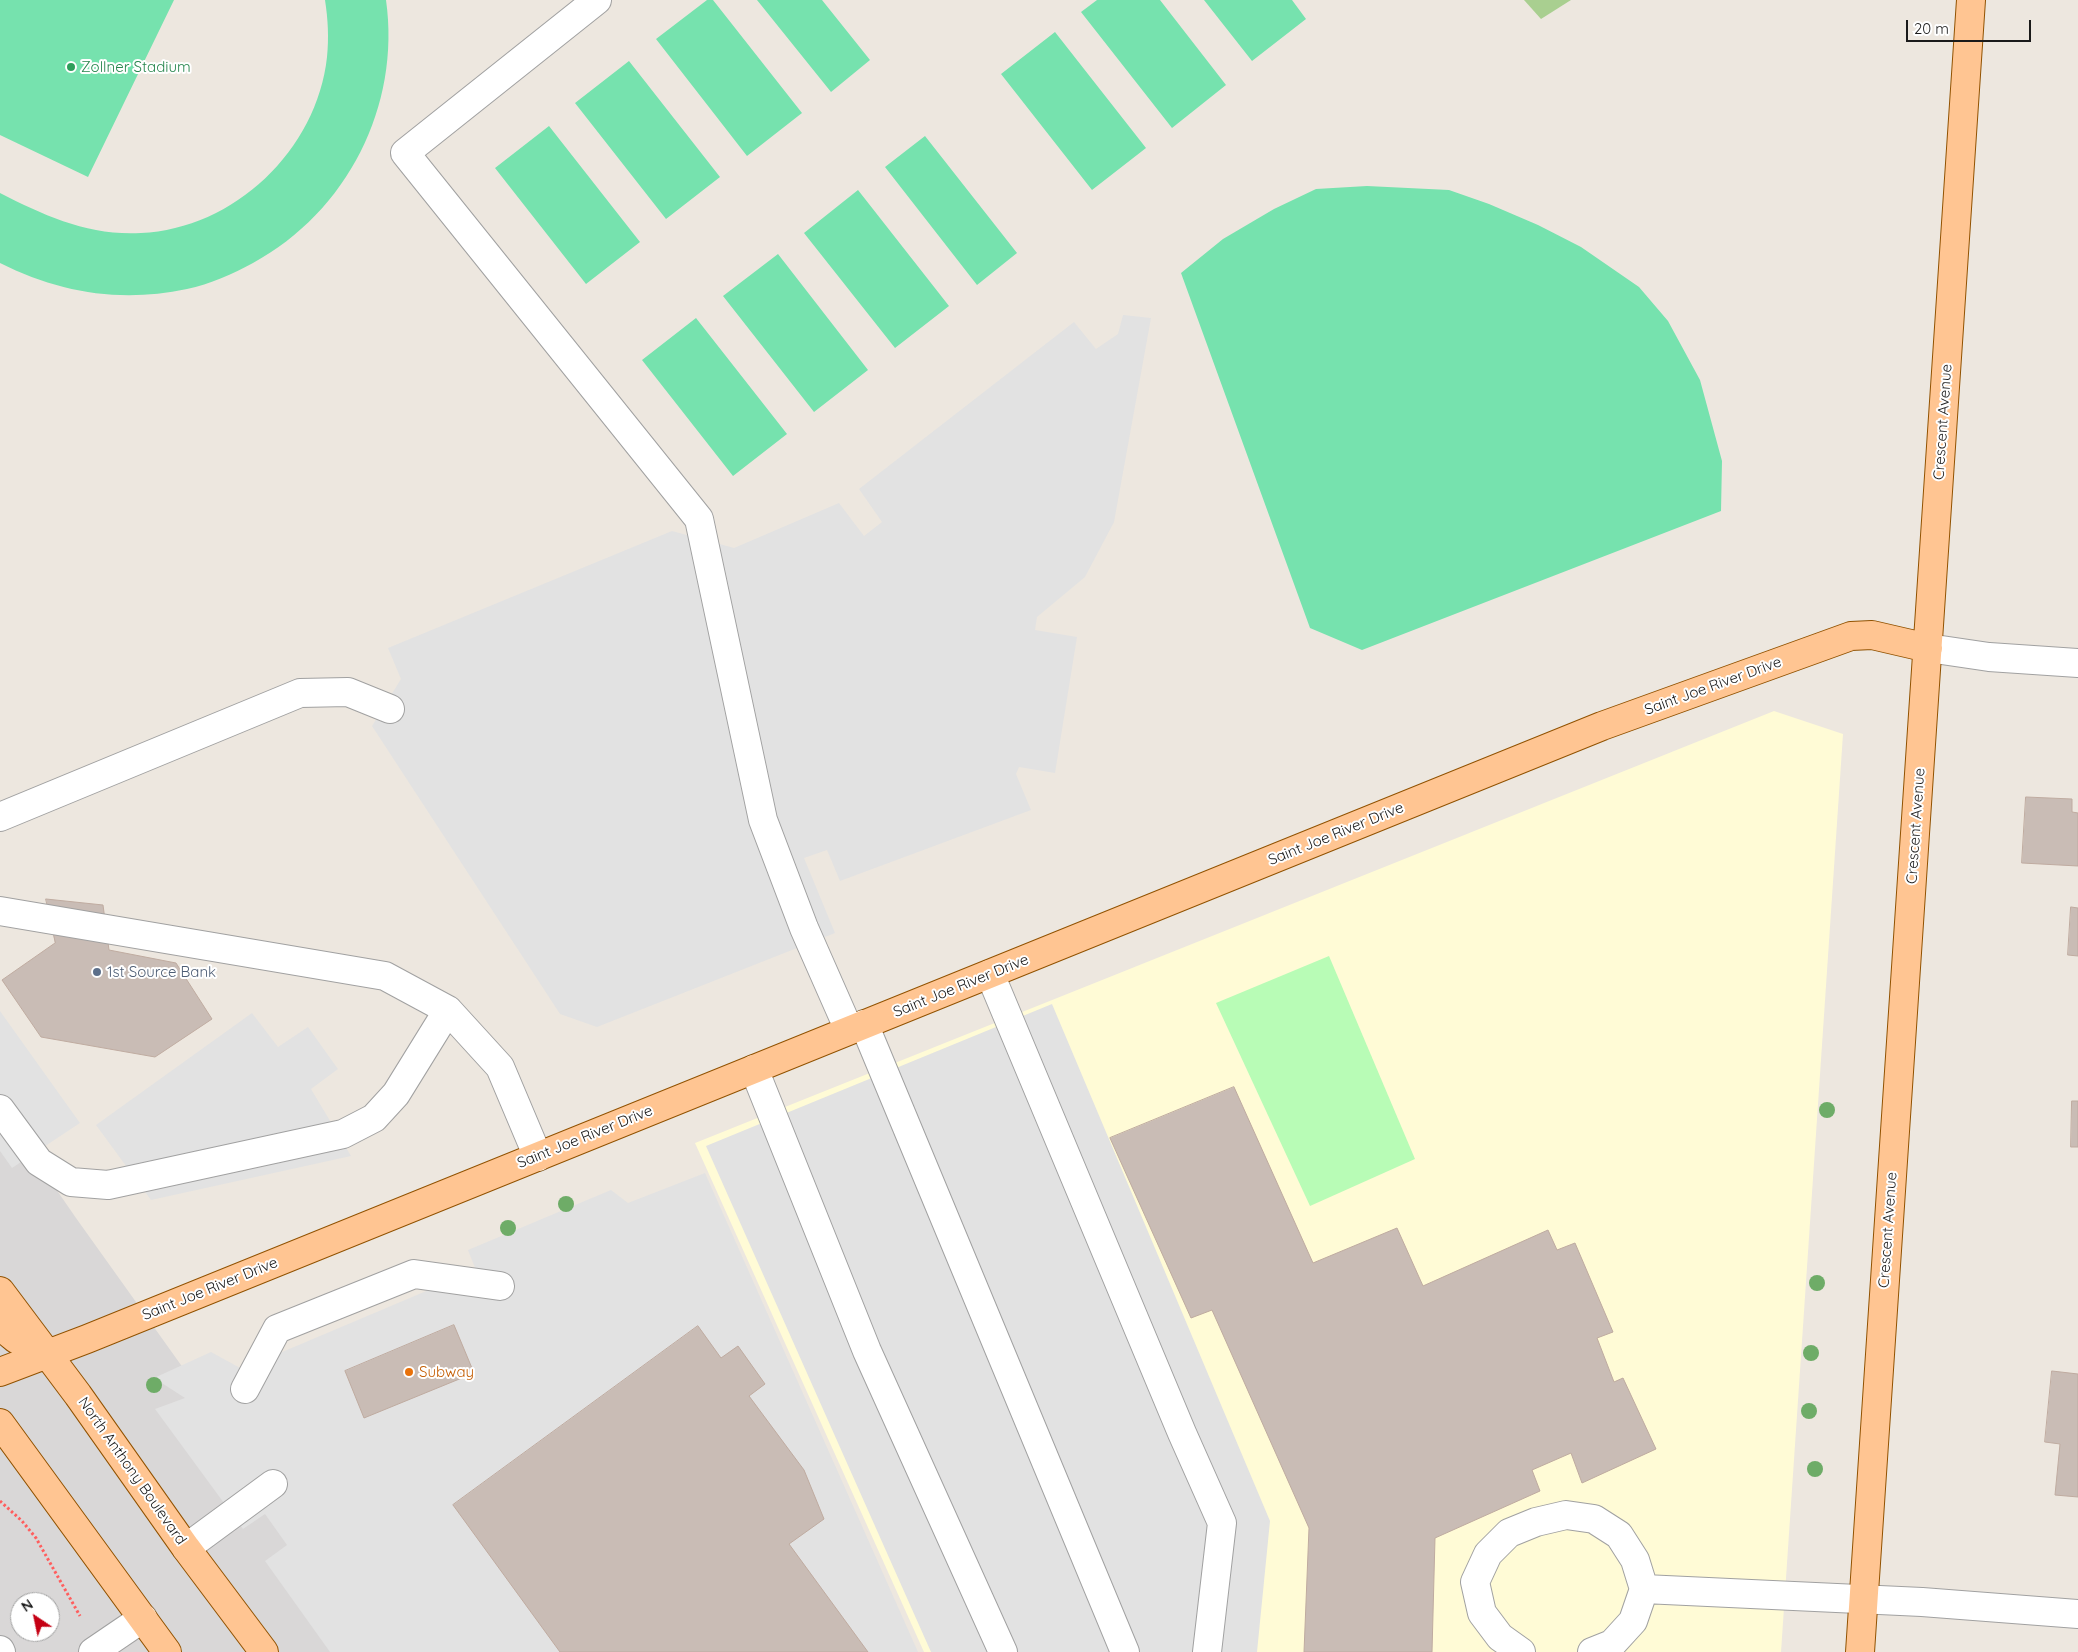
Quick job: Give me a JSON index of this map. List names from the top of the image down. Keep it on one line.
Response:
{"streets":{"main road":["Crescent Avenue","Saint Joe River Drive","North Anthony Boulevard"]},"crossings":[["Crescent Avenue","Saint Joe River Drive"],["Saint Joe River Drive","North Anthony Boulevard"]],"places":["Zollner Stadium","1st Source Bank","Subway"],"scale_bar":"20 m","north":"top left"}
